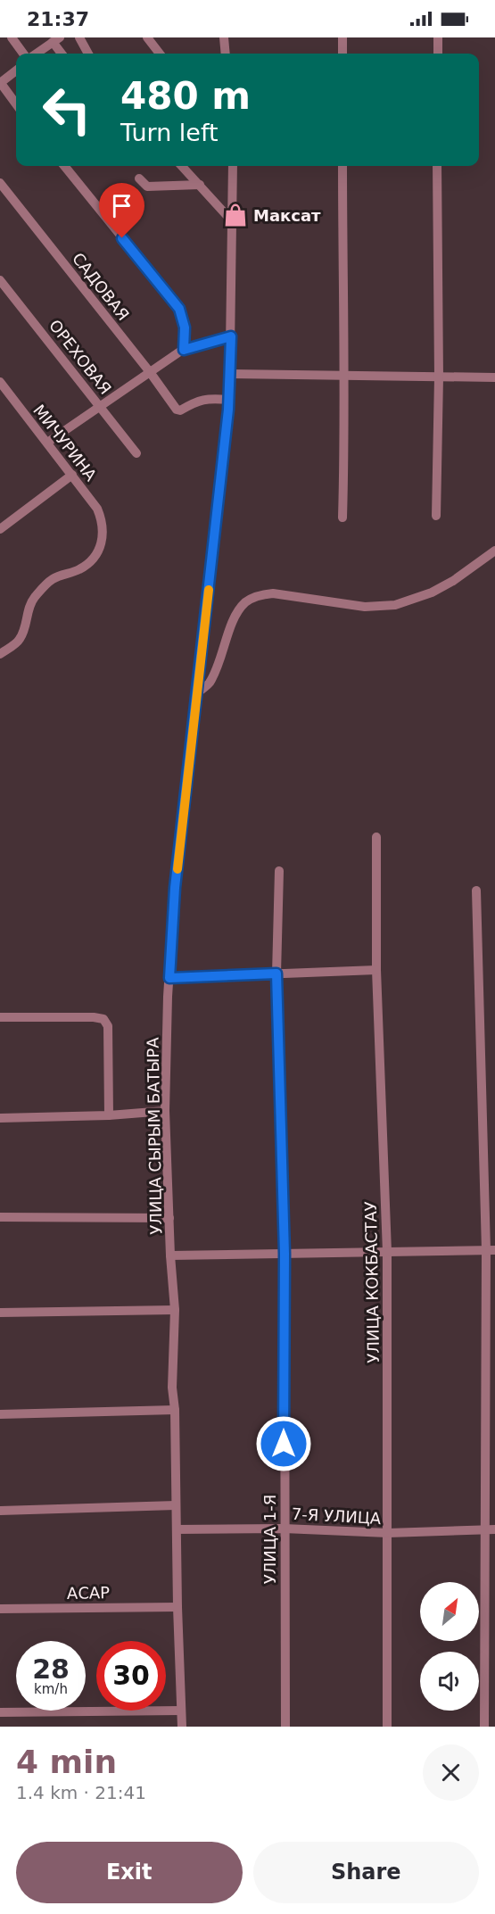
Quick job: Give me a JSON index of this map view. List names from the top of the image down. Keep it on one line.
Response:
{"streets":{"street":["САДОВАЯ","ОРЕХОВАЯ","МИЧУРИНА","УЛИЦА СЫРЫМ БАТЫРА","УЛИЦА КОКБАСТАУ","7-Я УЛИЦА","УЛИЦА 1-Я","АСАР"]},"crossings":[["САДОВАЯ","УЛИЦА СЫРЫМ БАТЫРА"],["УЛИЦА СЫРЫМ БАТЫРА","7-Я УЛИЦА"],["УЛИЦА СЫРЫМ БАТЫРА","АСАР"],["УЛИЦА КОКБАСТАУ","7-Я УЛИЦА"],["7-Я УЛИЦА","УЛИЦА 1-Я"]],"places":{"shop":["Максат"]},"north":"top right","page":{"status":"21:37","turn":["480 m","Turn left"],"speed":"28 km/h","limit":"30","heading":["4 min","1.4 km · 21:41"],"buttons":["Exit","Share"]}}
